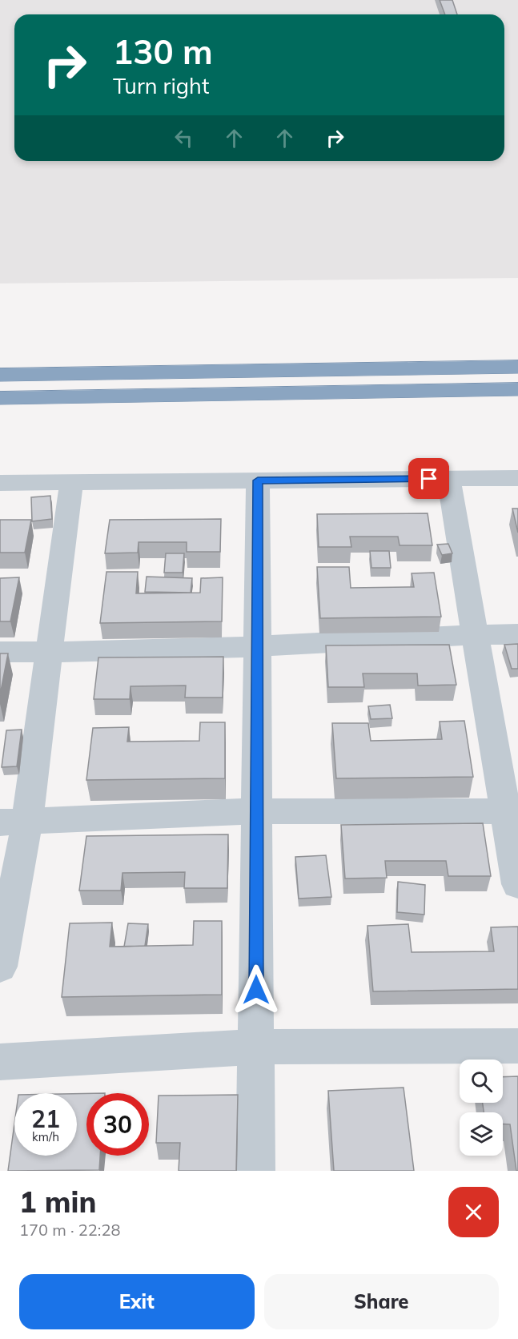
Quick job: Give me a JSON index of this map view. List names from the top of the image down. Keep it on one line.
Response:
{"page":{"turn":["130 m","Turn right"],"speed":"21 km/h","limit":"30","heading":["1 min","170 m · 22:28"],"buttons":["Exit","Share"]}}
